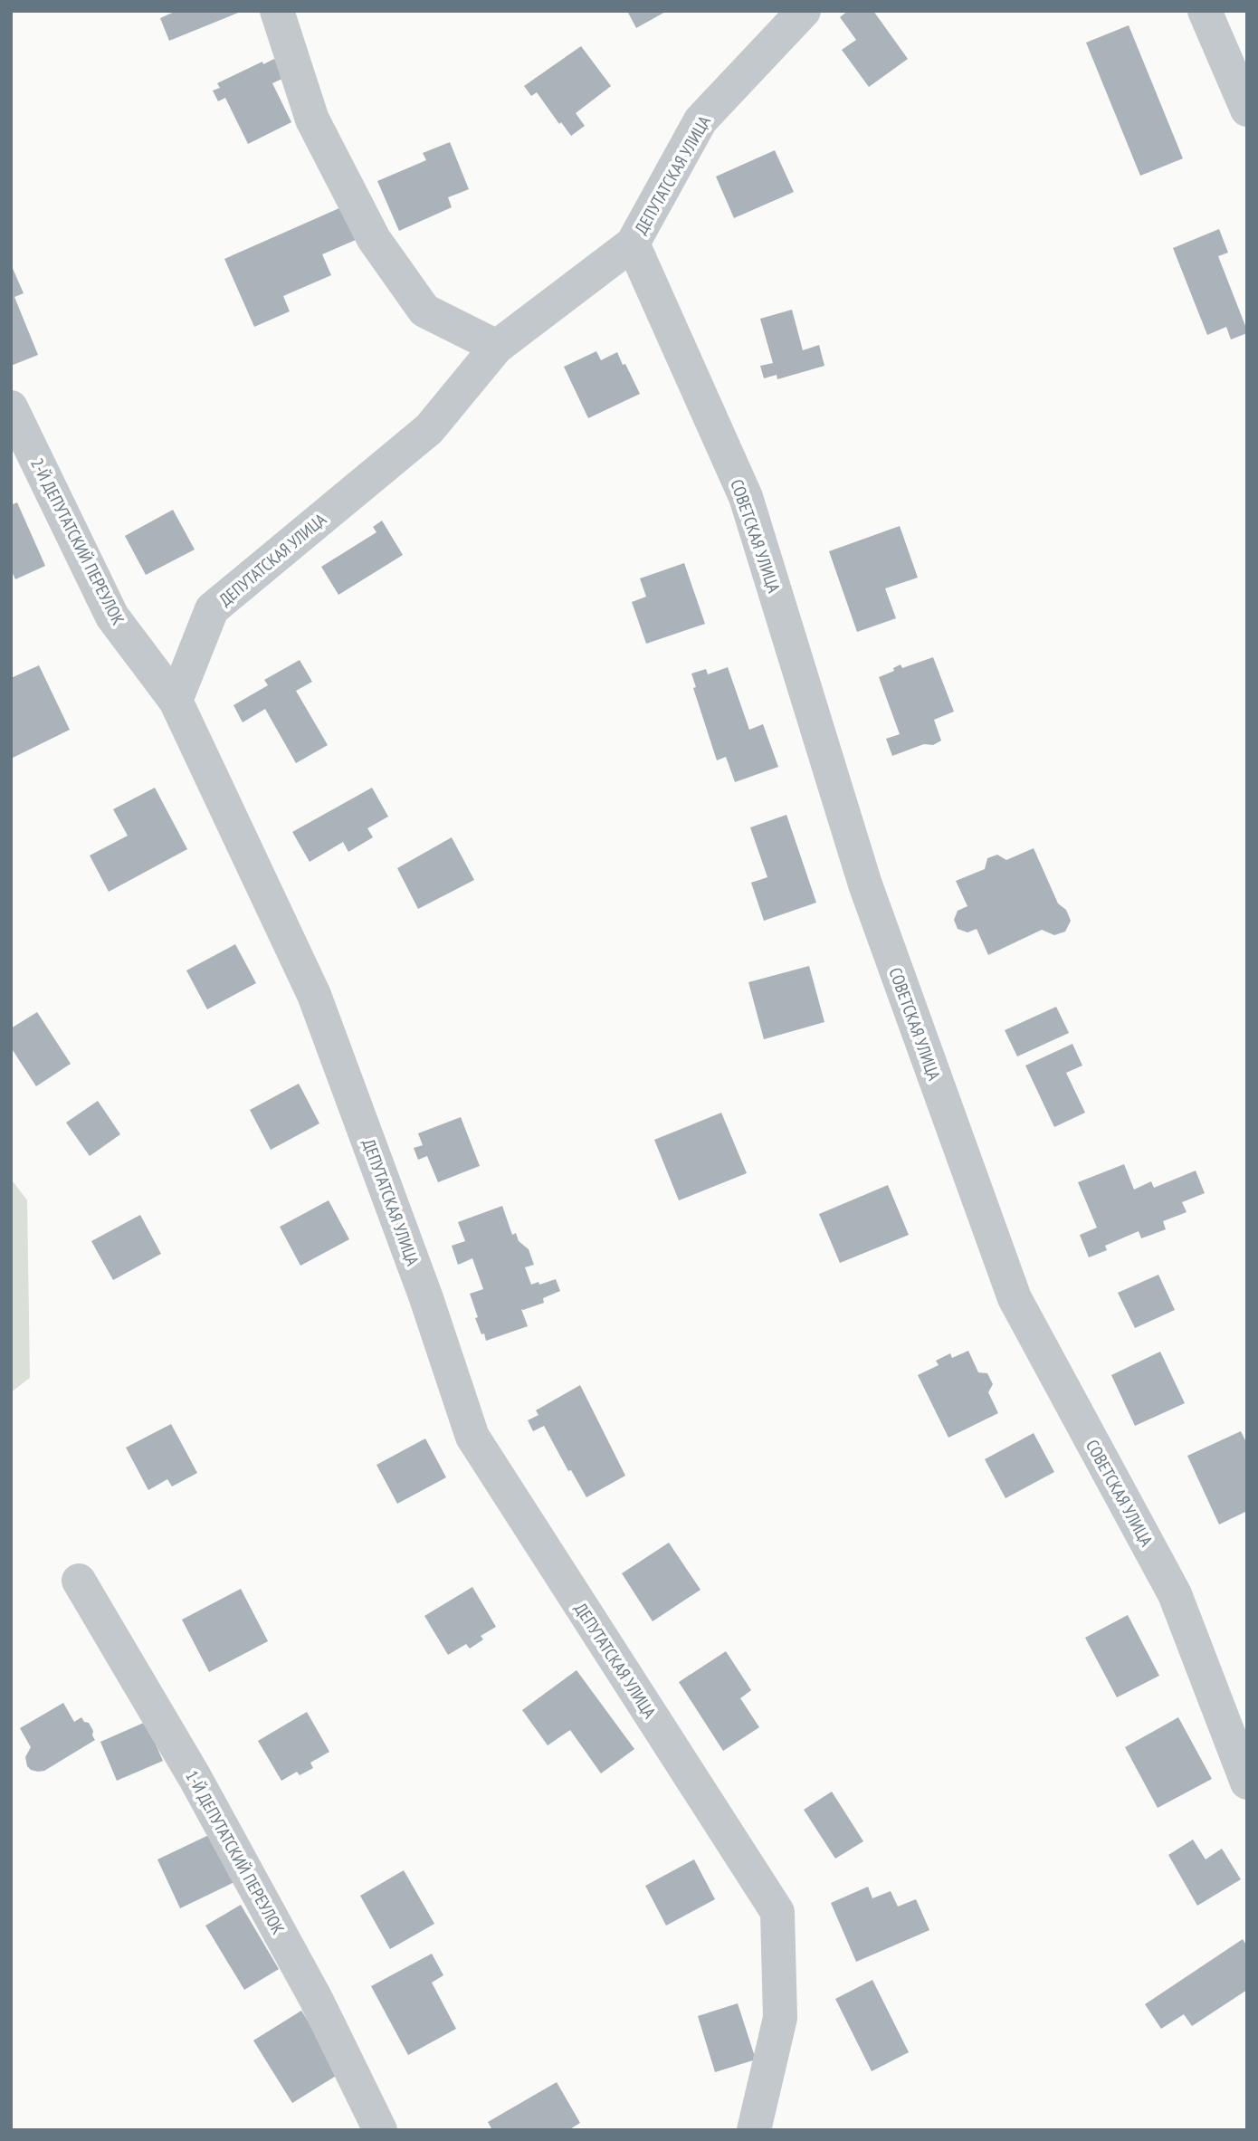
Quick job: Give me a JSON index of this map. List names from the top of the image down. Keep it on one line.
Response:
{"streets":{"street":["ДЕПУТАТСКАЯ УЛИЦА","СОВЕТСКАЯ УЛИЦА","2-Й ДЕПУТАТСКИЙ ПЕРЕУЛОК","1-Й ДЕПУТАТСКИЙ ПЕРЕУЛОК"]},"crossings":[["ДЕПУТАТСКАЯ УЛИЦА","СОВЕТСКАЯ УЛИЦА"],["ДЕПУТАТСКАЯ УЛИЦА","2-Й ДЕПУТАТСКИЙ ПЕРЕУЛОК"]]}
